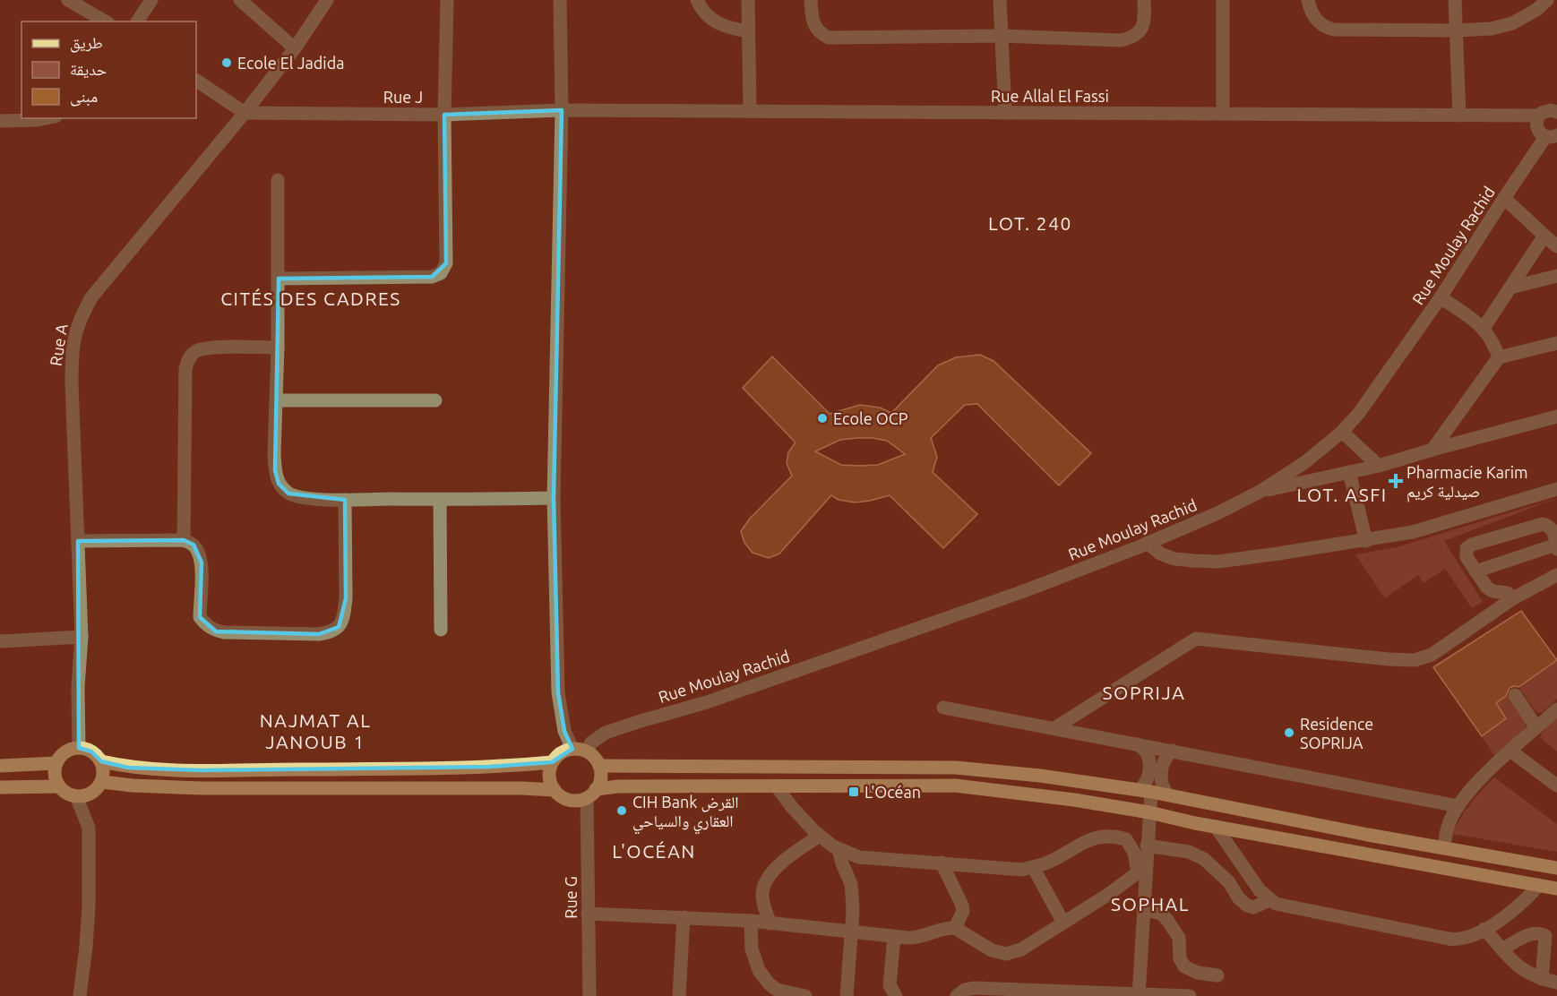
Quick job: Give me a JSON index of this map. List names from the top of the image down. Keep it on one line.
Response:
{"streets":{"street":["Rue Allal El Fassi","Rue J","Rue Moulay Rachid","Rue A","Rue G"]},"crossings":[["Rue Allal El Fassi","Rue J"],["Rue J","Rue A"],["Rue Moulay Rachid","Rue G"]],"districts":["LOT. 240","CITÉS DES CADRES","LOT. ASFI","SOPRIJA","NAJMAT AL JANOUB 1","L'OCÉAN","SOPHAL"],"places":{"other":["Ecole El Jadida","Ecole OCP","Residence SOPRIJA","CIH Bank القرض العقاري والسياحي"],"health":["Pharmacie Karim صيدلية كريم"],"transit":["L'Océan"]},"legend":["طريق","حديقة","مبنى"]}
